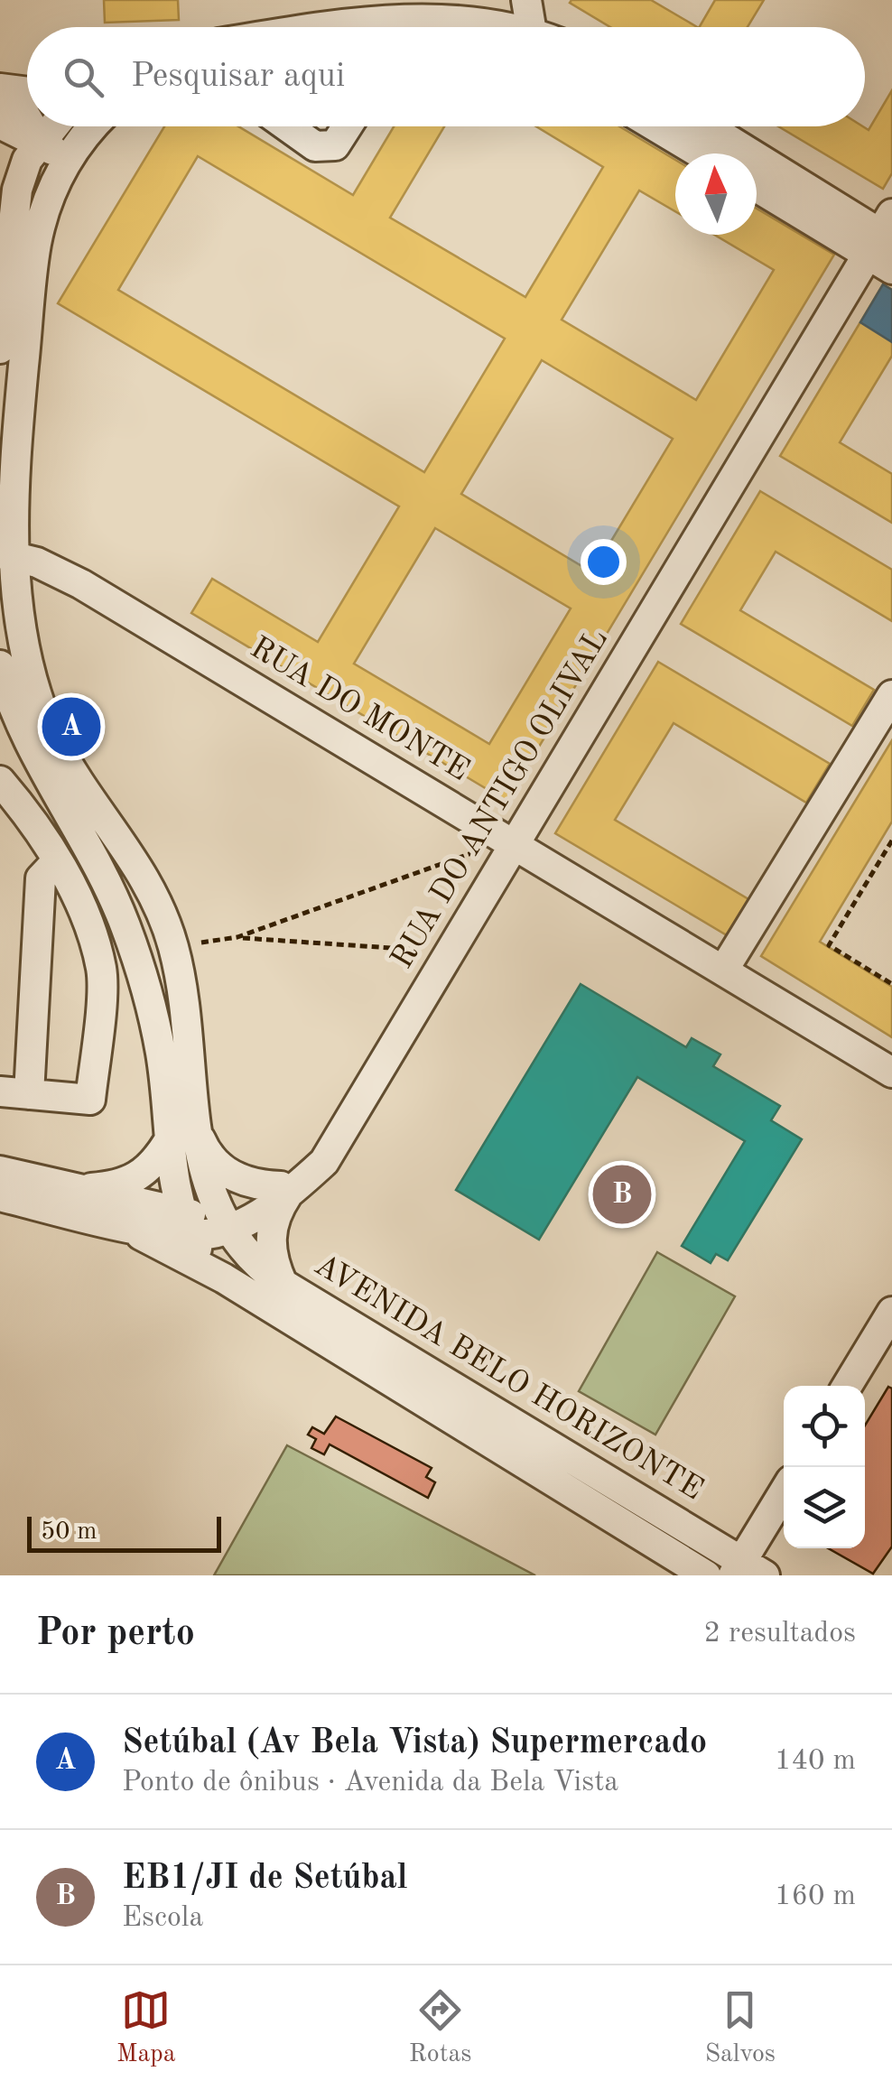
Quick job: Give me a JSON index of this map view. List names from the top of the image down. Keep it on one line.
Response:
{"streets":{"street":["RUA DO MONTE","RUA DO ANTIGO OLIVAL","AVENIDA BELO HORIZONTE"]},"crossings":[["RUA DO MONTE","RUA DO ANTIGO OLIVAL"]],"scale_bar":"50 m","north":"top","page":{"search":"Pesquisar aqui","pins":["A","B"],"scale":"50 m","heading":["Por perto","2 resultados"],"list":[{"mark":"A","name":"Setúbal (Av Bela Vista) Supermercado","note":"Ponto de ônibus · Avenida da Bela Vista","value":"140 m"},{"mark":"B","name":"EB1/JI de Setúbal","note":"Escola","value":"160 m"}],"nav":["Mapa","Rotas","Salvos"]}}
